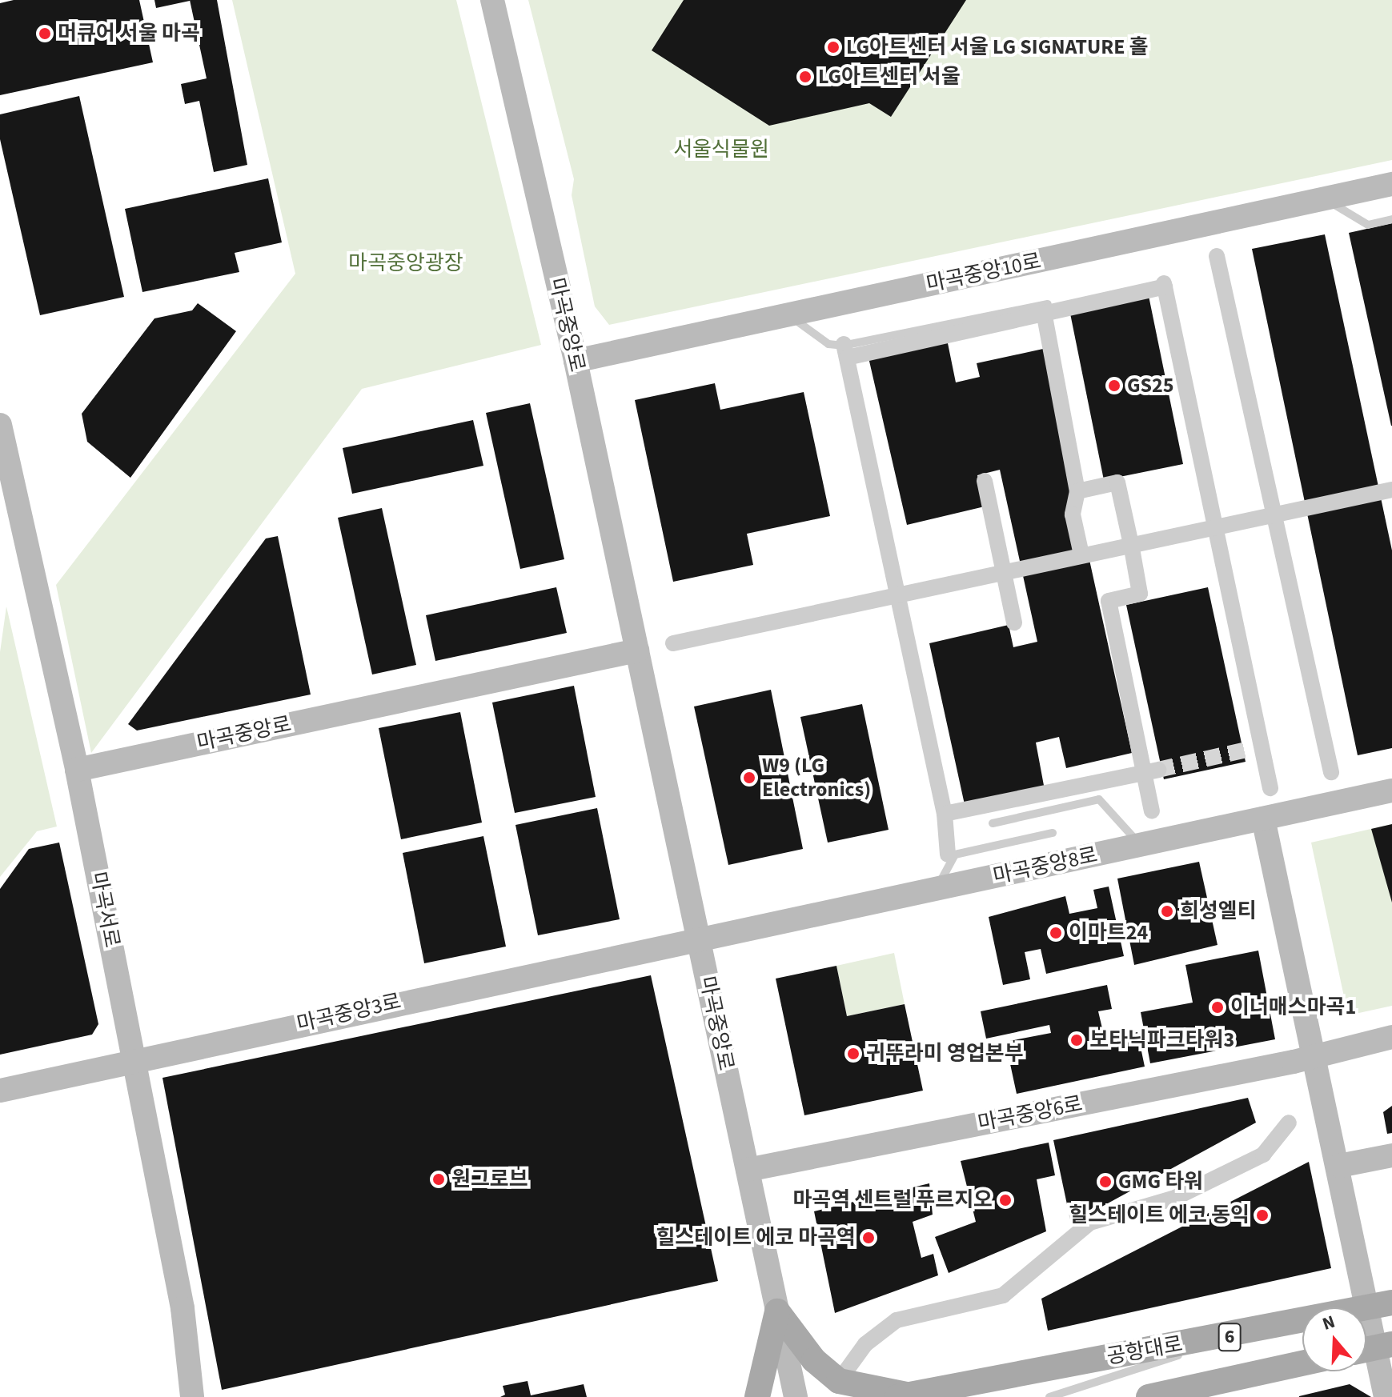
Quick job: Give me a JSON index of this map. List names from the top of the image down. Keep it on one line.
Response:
{"streets":{"main road":["6","공항대로"],"street":["마곡중앙10로","마곡중앙로","마곡중앙8로","마곡서로","마곡중앙3로","마곡중앙6로"]},"crossings":[["마곡중앙10로","마곡중앙로"],["마곡중앙로","마곡중앙8로"],["마곡중앙로","마곡서로"],["마곡중앙로","마곡중앙3로"],["마곡중앙로","마곡중앙6로"],["마곡중앙8로","마곡중앙3로"],["마곡서로","마곡중앙3로"]],"parks":["서울식물원","마곡중앙광장"],"places":["머큐어 서울 마곡","LG아트센터 서울 LG SIGNATURE 홀","LG아트센터 서울","GS25","W9 (LG Electronics)","희성엘티","이마트24","이너매스마곡1","보타닉파크타워3","귀뚜라미 영업본부","원그로브","GMG 타워","마곡역 센트럴 푸르지오","힐스테이트 에코 동익","힐스테이트 에코 마곡역"],"north":"top"}
